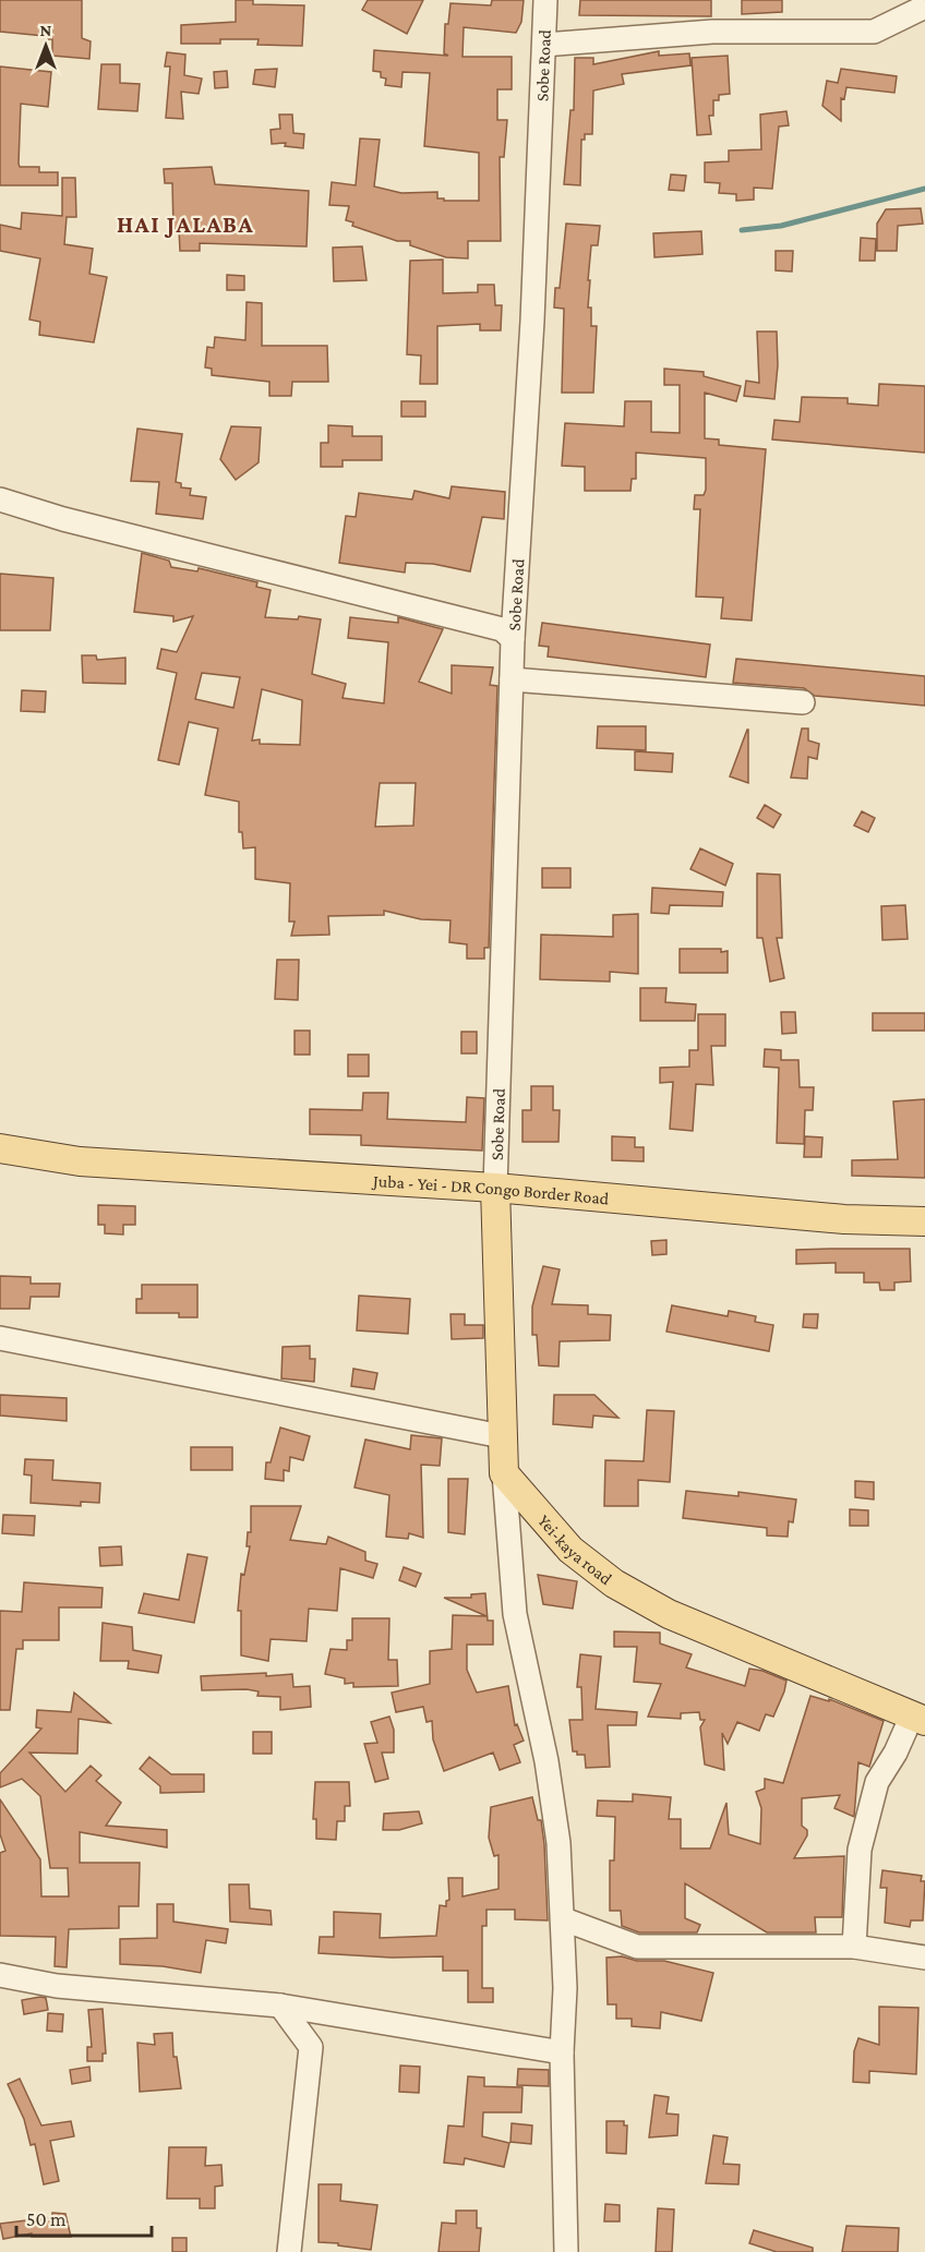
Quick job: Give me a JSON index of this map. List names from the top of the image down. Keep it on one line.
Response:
{"streets":{"main road":["Juba - Yei - DR Congo Border Road","Yei-kaya road"],"street":["Sobe Road"]},"crossings":[["Sobe Road","Juba - Yei - DR Congo Border Road"]],"districts":["HAI JALABA"],"scale_bar":"50 m","north":"top"}
